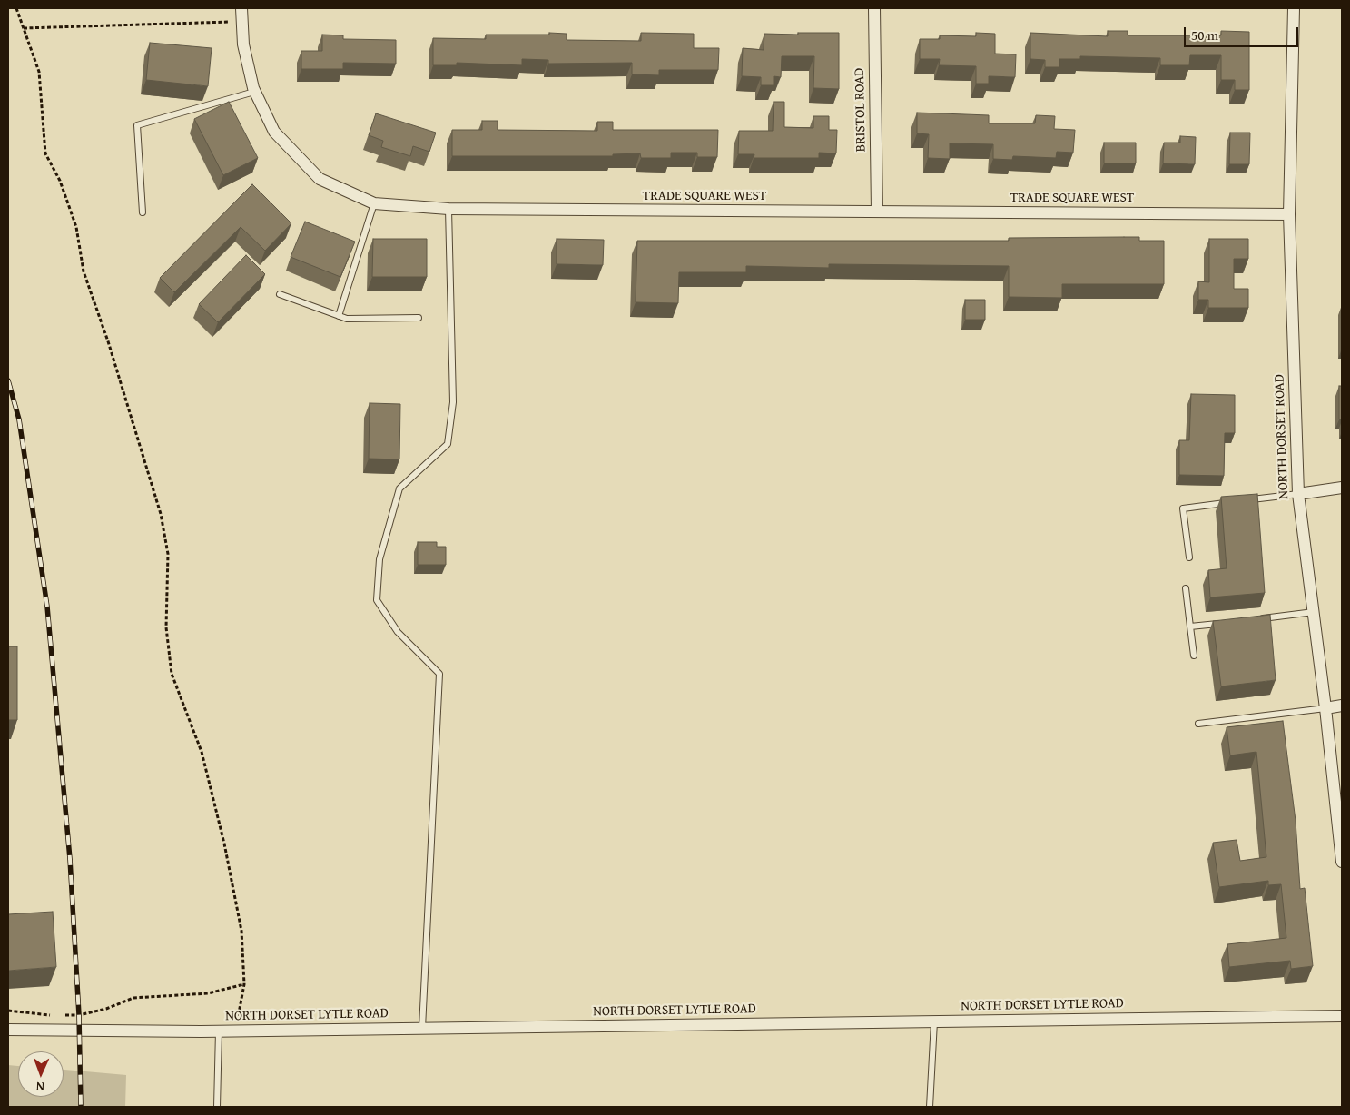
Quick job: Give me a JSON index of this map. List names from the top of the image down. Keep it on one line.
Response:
{"streets":{"street":["BRISTOL ROAD","TRADE SQUARE WEST","NORTH DORSET ROAD","NORTH DORSET LYTLE ROAD"]},"crossings":[["BRISTOL ROAD","TRADE SQUARE WEST"],["TRADE SQUARE WEST","NORTH DORSET ROAD"]],"scale_bar":"50 m","north":"bottom"}
